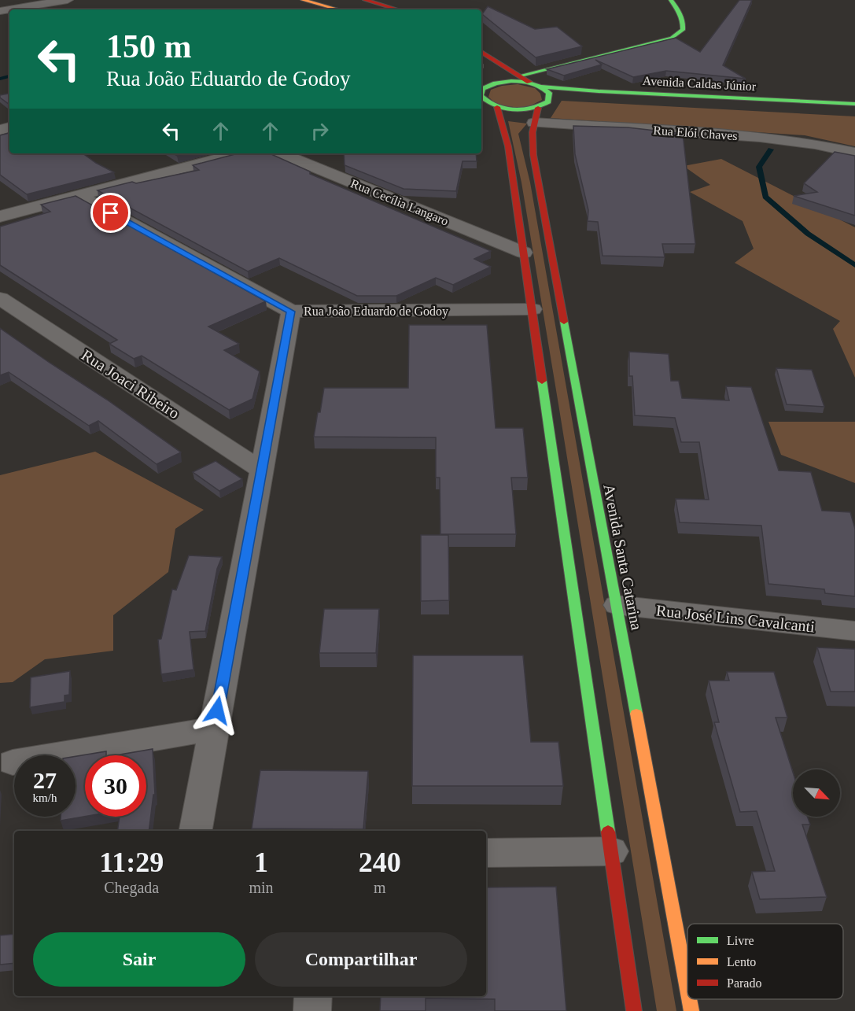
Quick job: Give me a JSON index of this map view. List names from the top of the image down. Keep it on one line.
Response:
{"streets":{"main road":["Avenida Caldas Júnior","Avenida Santa Catarina"],"street":["Rua Elói Chaves","Rua Cecília Langaro","Rua João Eduardo de Godoy","Rua Joaci Ribeiro","Rua José Lins Cavalcanti"]},"crossings":[["Rua Elói Chaves","Avenida Santa Catarina"],["Avenida Santa Catarina","Rua José Lins Cavalcanti"]],"legend":["Livre","Lento","Parado"],"north":"bottom right","page":{"turn":["150 m","Rua João Eduardo de Godoy"],"speed":"27 km/h","limit":"30","eta":["11:29","Chegada","1","min","240","m"],"buttons":["Sair","Compartilhar"]}}
